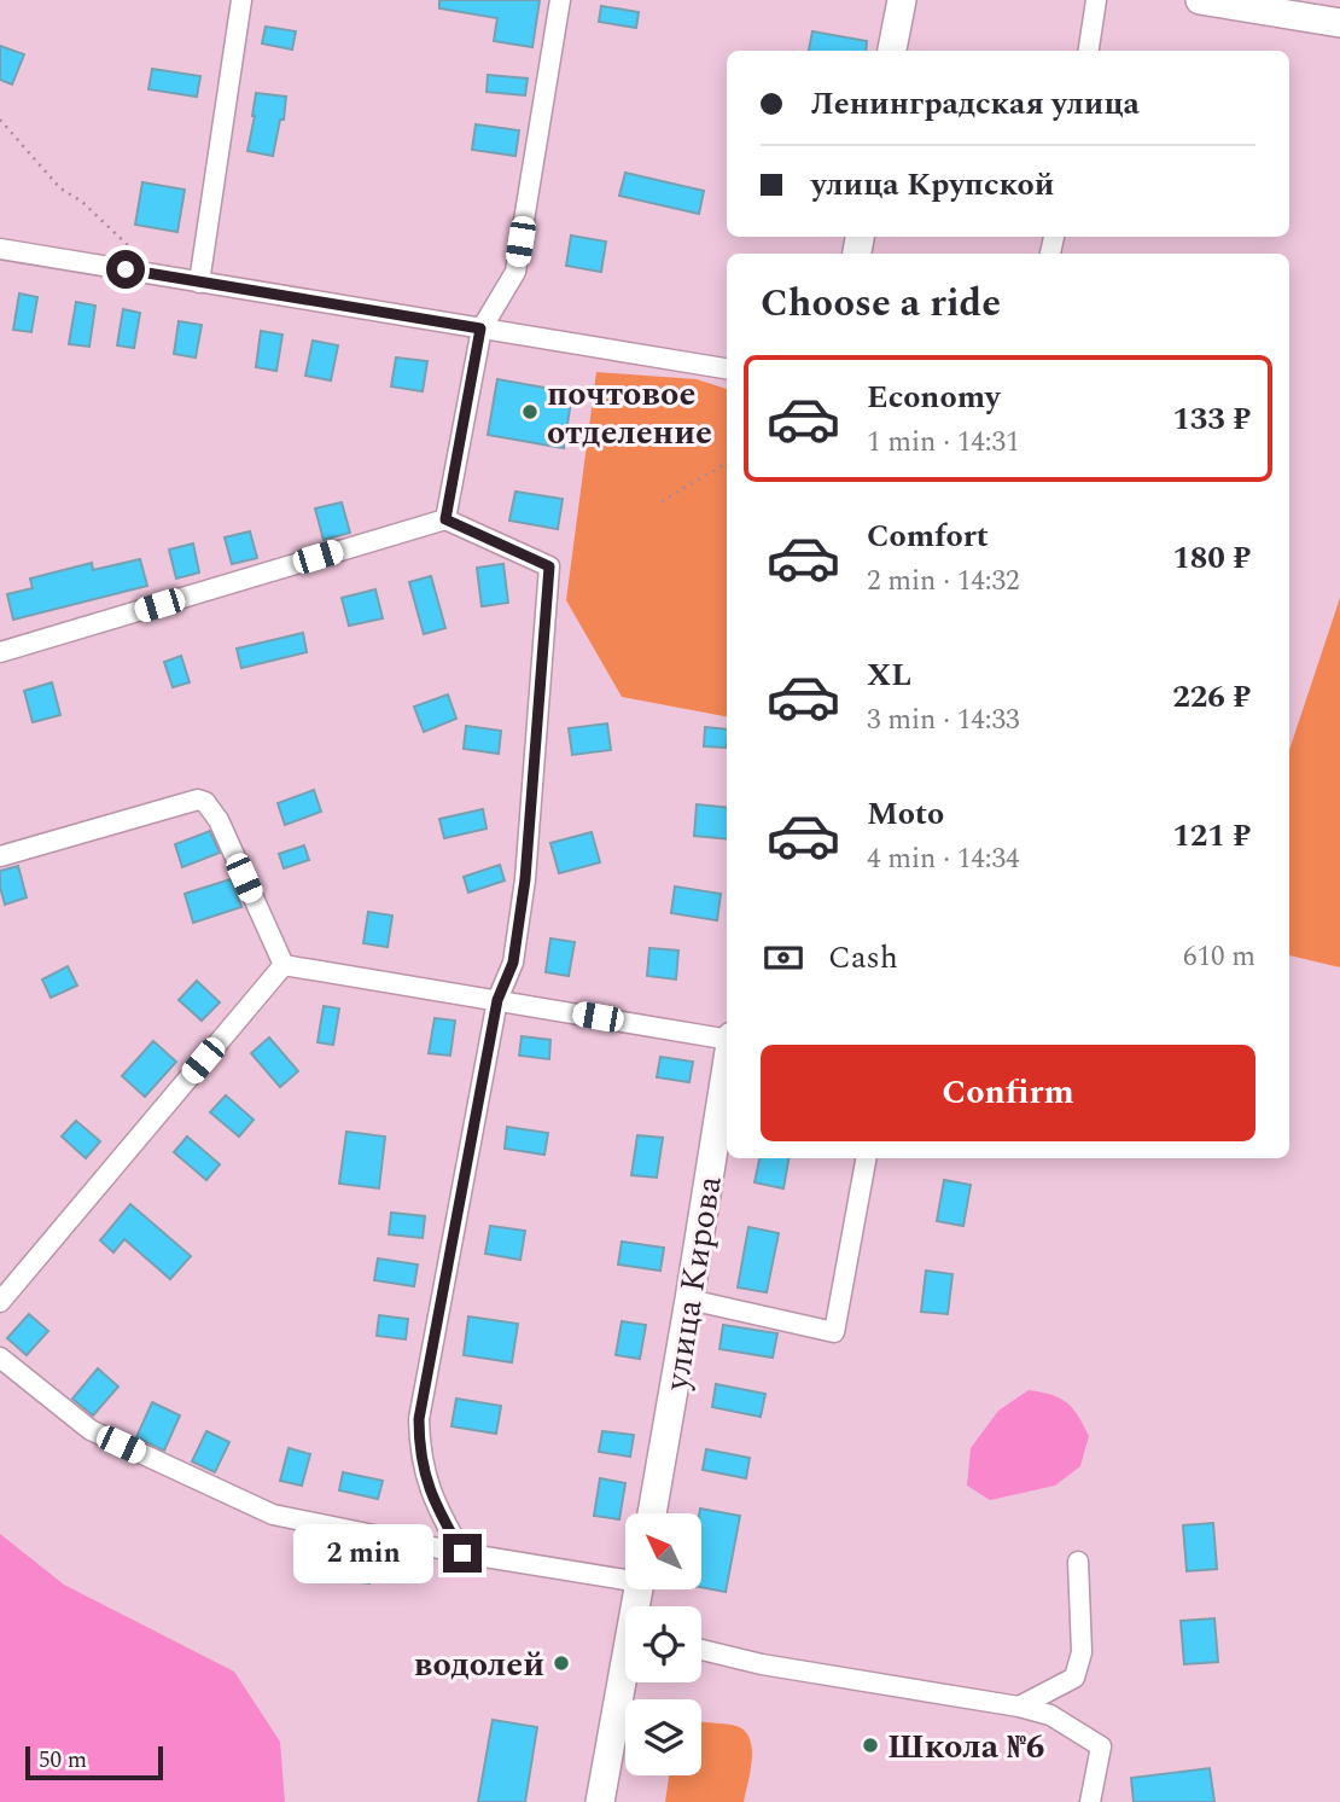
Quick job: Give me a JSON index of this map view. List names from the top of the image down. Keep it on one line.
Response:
{"streets":{"street":["улица Кирова"]},"places":["почтовое отделение","водолей","Школа №6"],"scale_bar":"50 m","north":"top left","page":{"banner":["Ленинградская улица","улица Крупской"],"heading":"Choose a ride","list":[{"name":"Economy","note":"1 min · 14:31","value":"133 ₽"},{"name":"Comfort","note":"2 min · 14:32","value":"180 ₽"},{"name":"XL","note":"3 min · 14:33","value":"226 ₽"},{"name":"Moto","note":"4 min · 14:34","value":"121 ₽"}],"pay":["Cash","610 m"],"buttons":"Confirm","bubble":"2 min","scale":"50 m"}}
